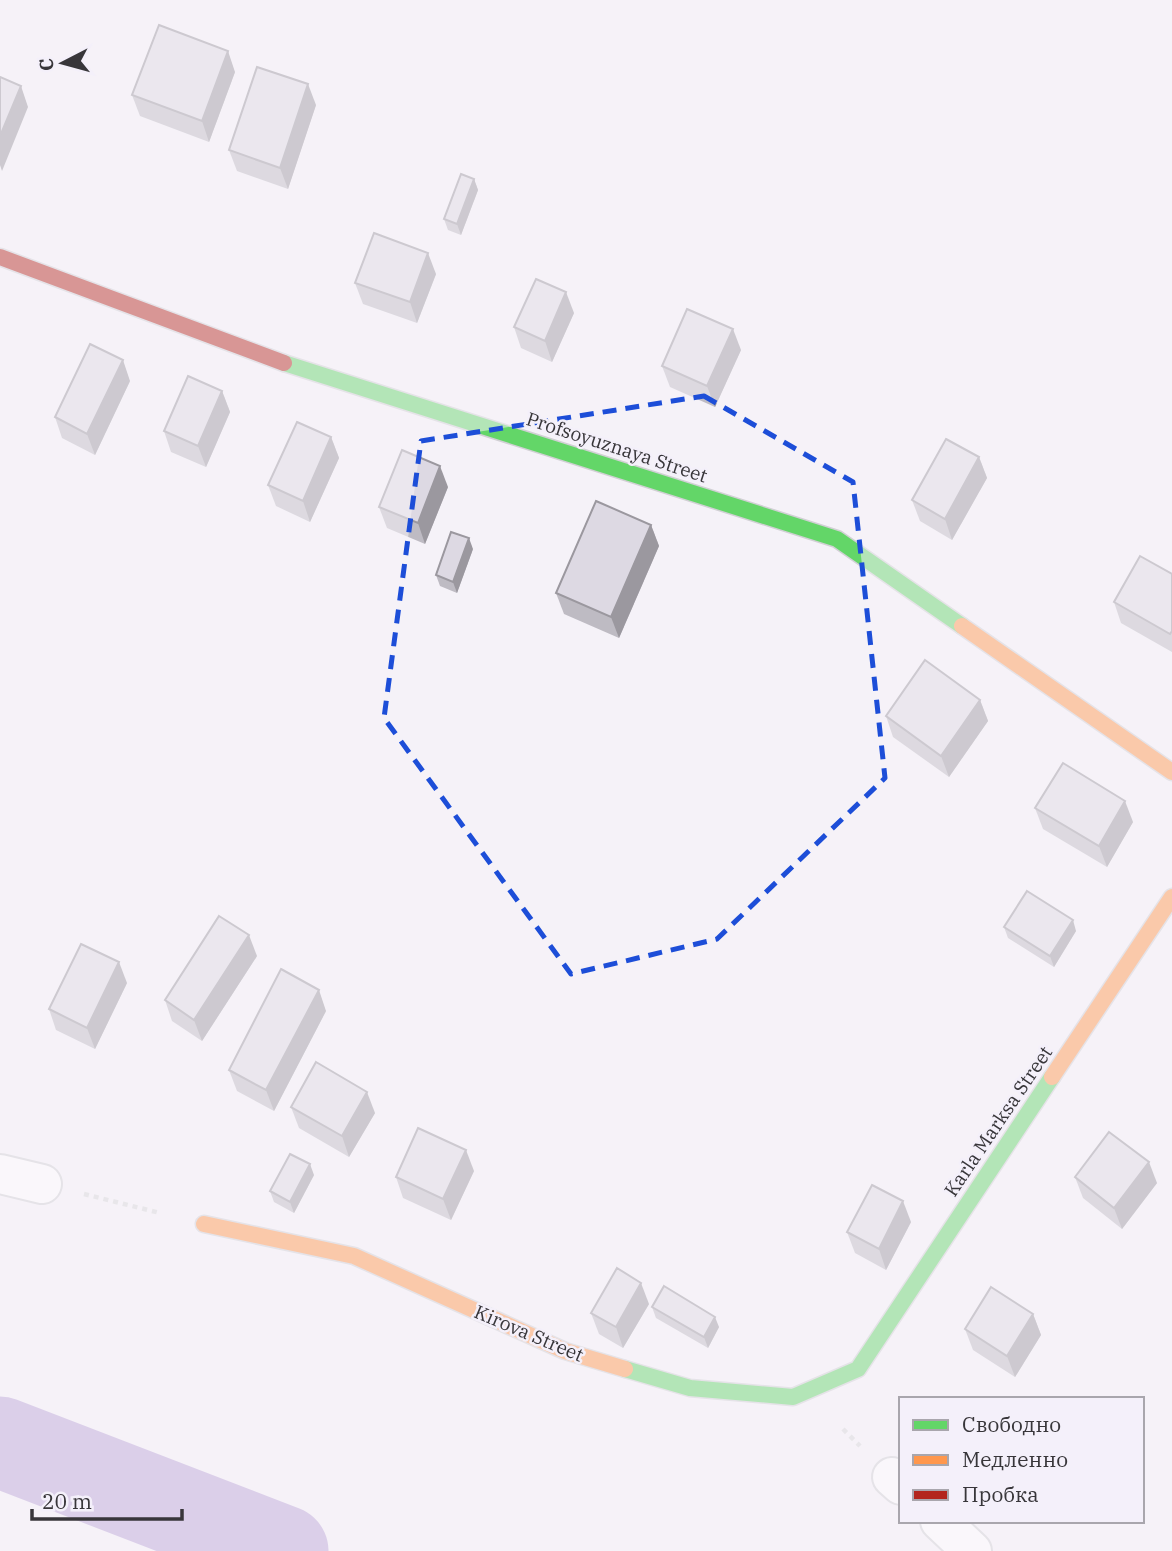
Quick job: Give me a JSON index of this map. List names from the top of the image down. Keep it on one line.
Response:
{"streets":{"street":["Profsoyuznaya Street","Karla Marksa Street","Kirova Street"]},"crossings":[["Karla Marksa Street","Kirova Street"]],"legend":["Свободно","Медленно","Пробка"],"scale_bar":"20 m","north":"left"}
